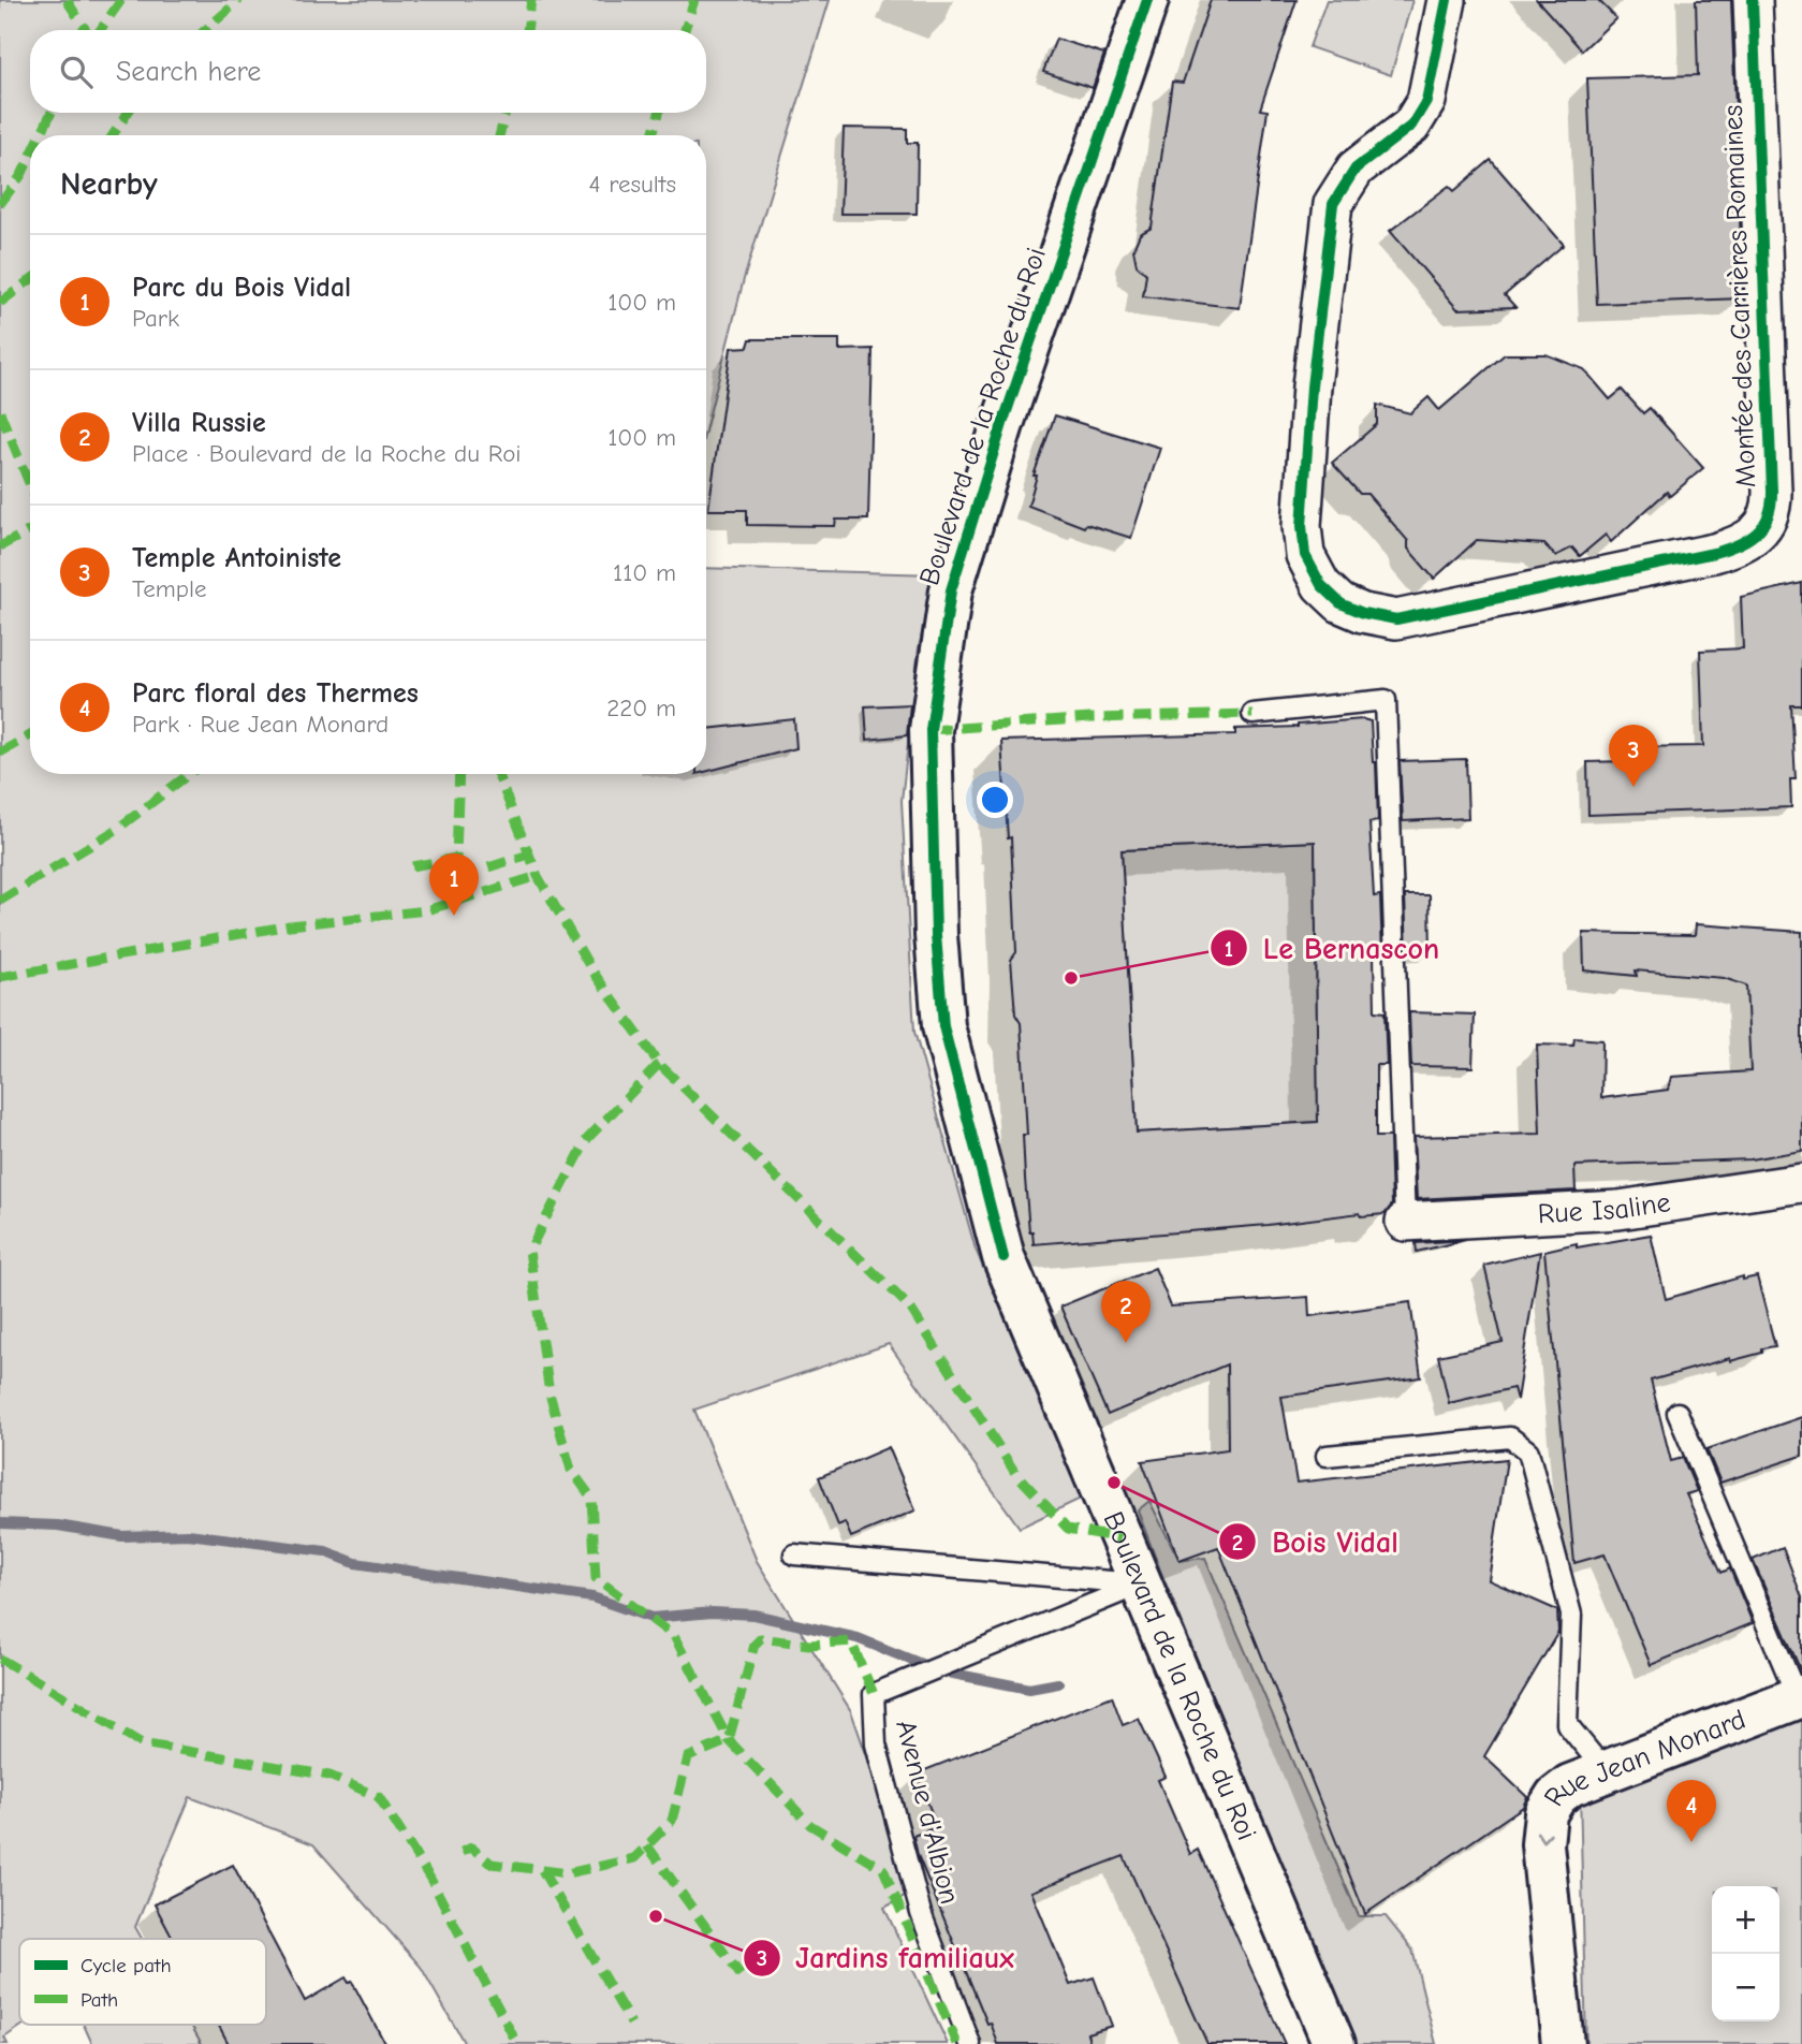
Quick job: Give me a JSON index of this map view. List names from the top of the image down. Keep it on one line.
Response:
{"streets":{"street":["Montée des Carrières Romaines","Boulevard de la Roche du Roi","Rue Isaline","Rue Jean Monard"],"lane":["Avenue d'Albion"]},"crossings":[["Boulevard de la Roche du Roi","Avenue d'Albion"]],"one_way":["Rue Jean Monard"],"places":["Le Bernascon","Bois Vidal","Jardins familiaux"],"legend":["Cycle path","Path"],"page":{"search":"Search here","heading":["Nearby","4 results"],"list":[{"mark":"1","name":"Parc du Bois Vidal","note":"Park","value":"100 m"},{"mark":"2","name":"Villa Russie","note":"Place · Boulevard de la Roche du Roi","value":"100 m"},{"mark":"3","name":"Temple Antoiniste","note":"Temple","value":"110 m"},{"mark":"4","name":"Parc floral des Thermes","note":"Park · Rue Jean Monard","value":"220 m"}],"pins":["3","1","2","4"],"map_buttons":["+","−"]}}
